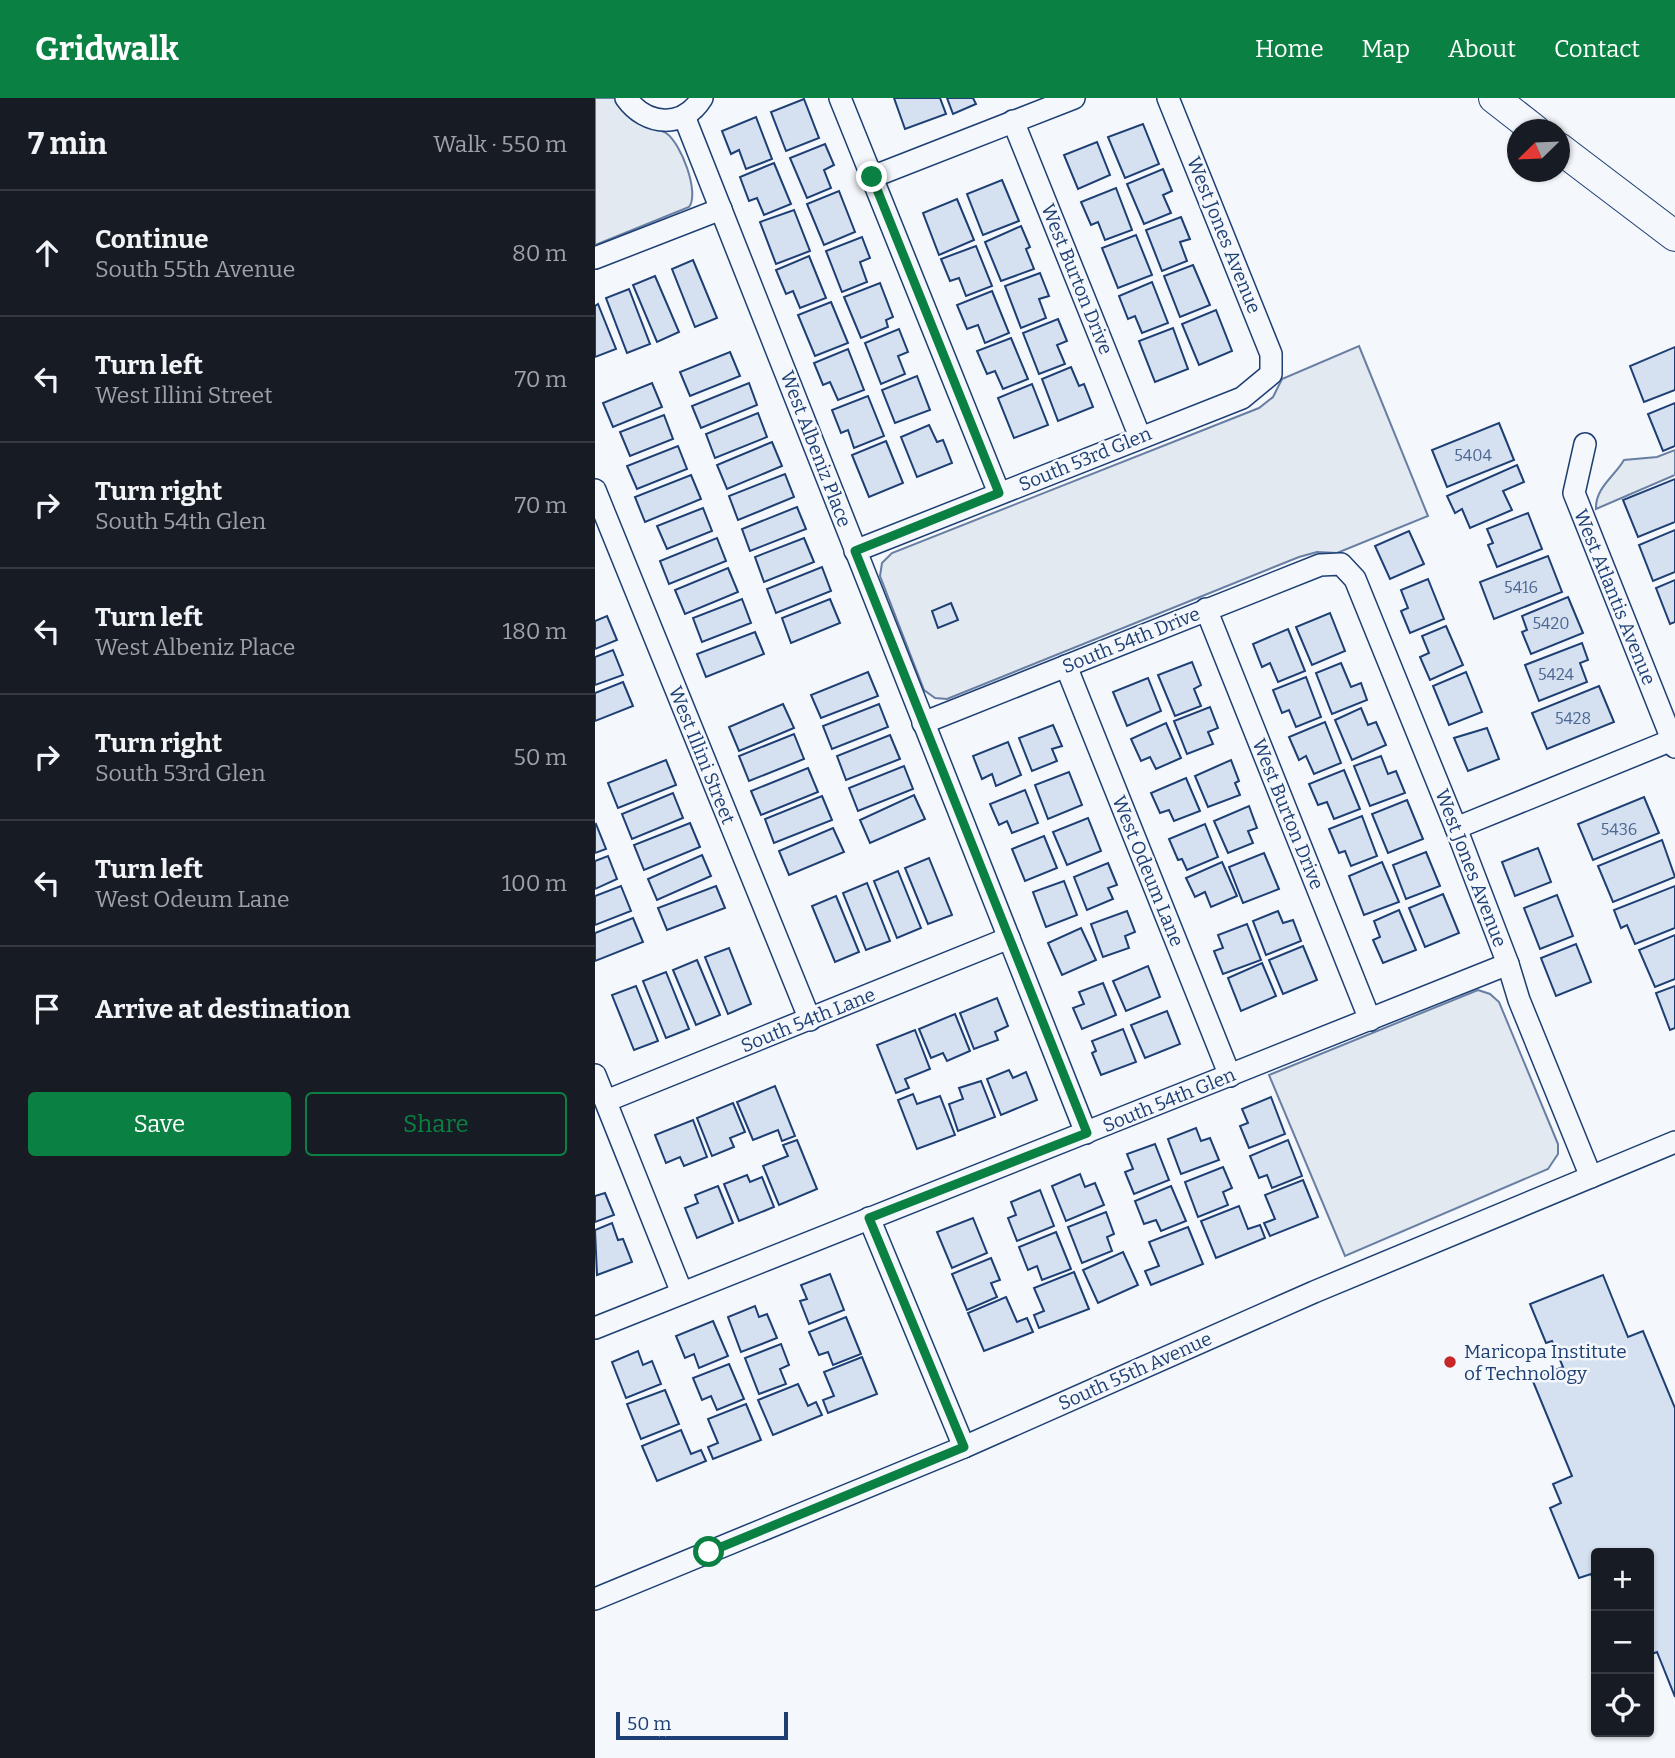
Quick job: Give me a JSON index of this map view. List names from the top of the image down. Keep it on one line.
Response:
{"streets":{"street":["West Jones Avenue","West Burton Drive","West Albeniz Place","South 53rd Glen","West Atlantis Avenue","South 54th Drive","West Illini Street","West Odeum Lane","South 54th Lane","South 54th Glen","South 55th Avenue"]},"crossings":[["West Jones Avenue","South 53rd Glen"],["West Jones Avenue","South 54th Drive"],["West Jones Avenue","South 54th Glen"],["West Jones Avenue","South 55th Avenue"],["West Burton Drive","South 53rd Glen"],["West Burton Drive","South 54th Drive"],["West Burton Drive","South 54th Glen"],["West Albeniz Place","South 53rd Glen"],["West Albeniz Place","South 54th Drive"],["West Albeniz Place","South 54th Lane"],["West Albeniz Place","South 54th Glen"],["South 54th Drive","West Odeum Lane"],["West Illini Street","South 54th Lane"],["West Odeum Lane","South 54th Glen"]],"places":["Maricopa Institute of Technology"],"house_numbers":["5404","5416","5420","5424","5428","5436"],"scale_bar":"50 m","north":"bottom left","page":{"header":"Gridwalk","nav":["Home","Map","About","Contact"],"heading":["7 min","Walk · 550 m"],"list":[["Continue","South 55th Avenue","80 m"],["Turn left","West Illini Street","70 m"],["Turn right","South 54th Glen","70 m"],["Turn left","West Albeniz Place","180 m"],["Turn right","South 53rd Glen","50 m"],["Turn left","West Odeum Lane","100 m"],"Arrive at destination"],"buttons":["Save","Share"],"map_buttons":["+","−"],"scale":"50 m"}}
